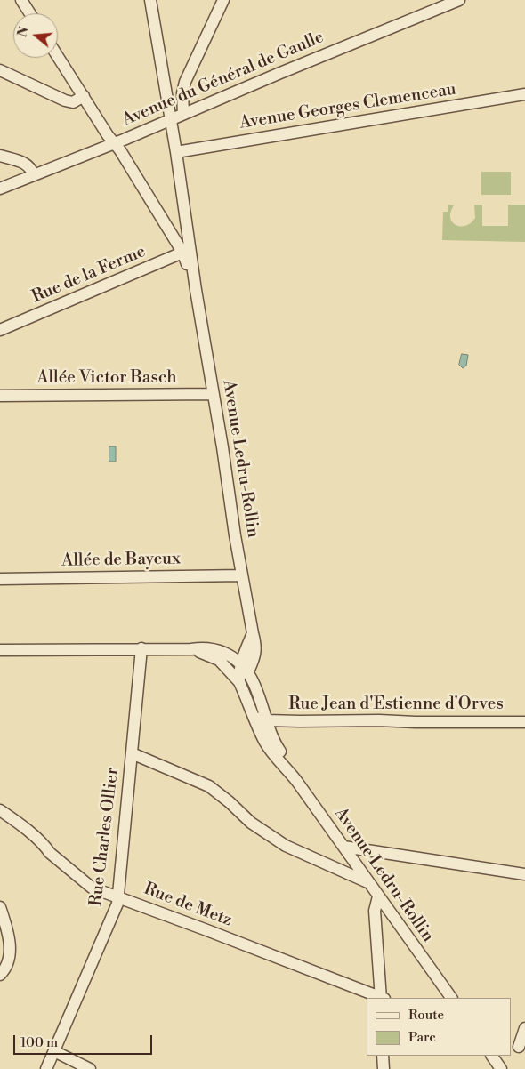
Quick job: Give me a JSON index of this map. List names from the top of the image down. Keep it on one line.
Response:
{"streets":{"street":["Avenue du Général de Gaulle","Avenue Georges Clemenceau","Rue de la Ferme","Allée Victor Basch","Avenue Ledru-Rollin","Allée de Bayeux","Rue Jean d'Estienne d'Orves","Rue Charles Ollier","Rue de Metz"]},"crossings":[["Avenue du Général de Gaulle","Avenue Ledru-Rollin"],["Rue de la Ferme","Avenue Ledru-Rollin"],["Allée Victor Basch","Avenue Ledru-Rollin"],["Avenue Ledru-Rollin","Allée de Bayeux"],["Avenue Ledru-Rollin","Rue Jean d'Estienne d'Orves"],["Rue Charles Ollier","Rue de Metz"]],"legend":["Route","Parc"],"scale_bar":"100 m","north":"left"}
